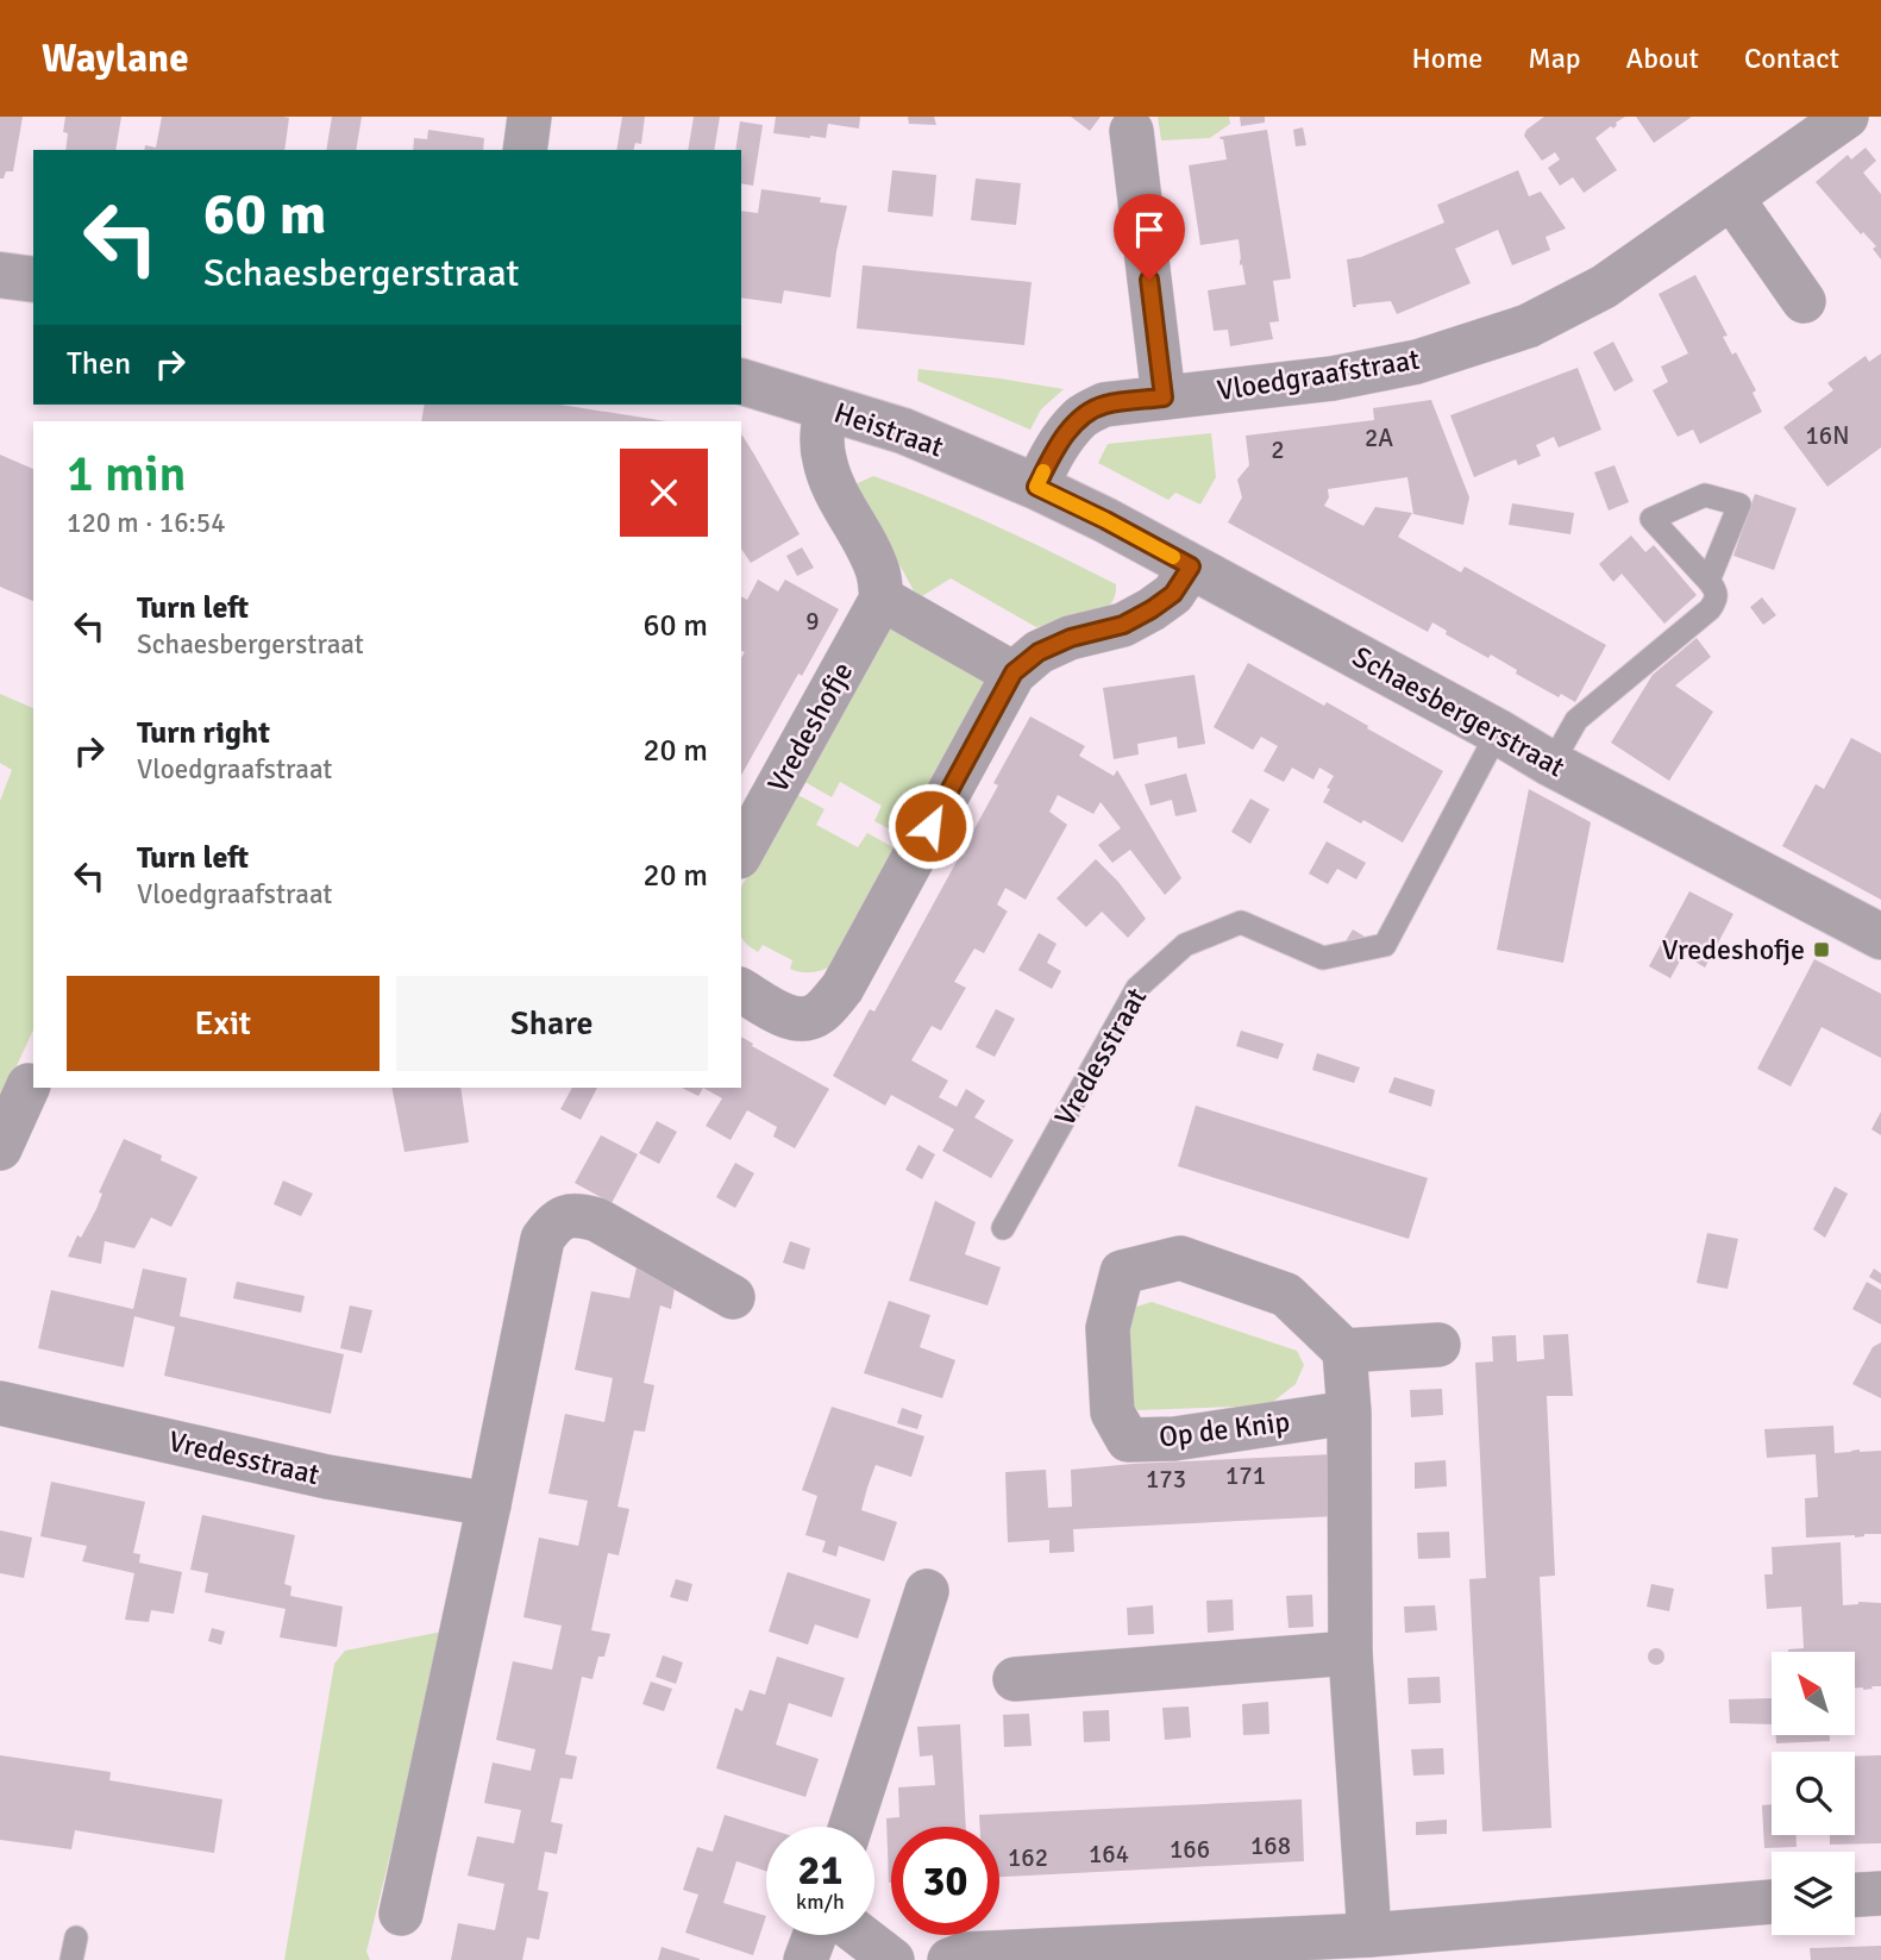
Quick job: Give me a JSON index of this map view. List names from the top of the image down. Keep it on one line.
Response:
{"streets":{"street":["Vloedgraafstraat","Heistraat","Schaesbergerstraat","Vredeshofje","Vredesstraat","Op de Knip"]},"crossings":[["Vloedgraafstraat","Heistraat"],["Vloedgraafstraat","Schaesbergerstraat"],["Heistraat","Schaesbergerstraat"],["Schaesbergerstraat","Vredesstraat"]],"places":{"transit":["Vredeshofje"]},"house_numbers":["16N","2A","2","9","171","173","168","166","164","162"],"north":"top left","page":{"header":"Waylane","nav":["Home","Map","About","Contact"],"turn":["60 m","Schaesbergerstraat"],"then":"Then","heading":["1 min","120 m · 16:54"],"list":[{"name":"Turn left","note":"Schaesbergerstraat","value":"60 m"},{"name":"Turn right","note":"Vloedgraafstraat","value":"20 m"},{"name":"Turn left","note":"Vloedgraafstraat","value":"20 m"}],"buttons":["Exit","Share"],"speed":"21 km/h","limit":"30"}}
